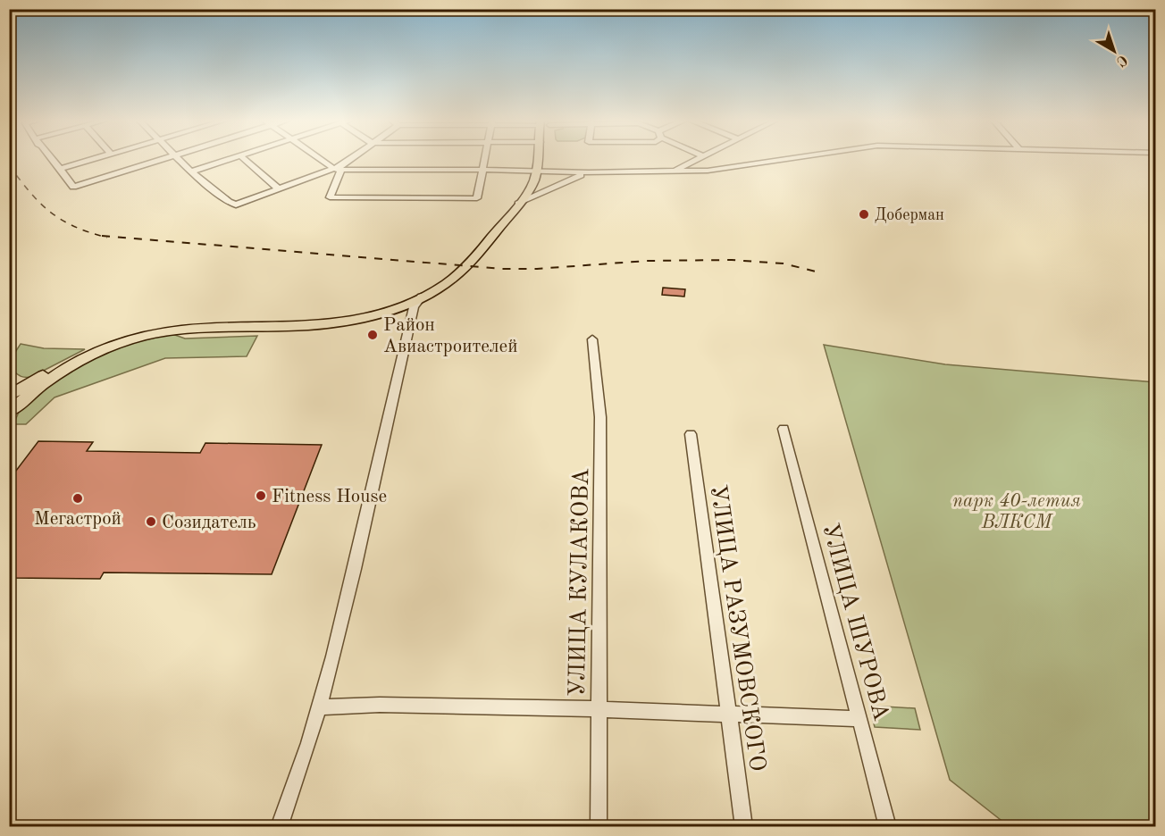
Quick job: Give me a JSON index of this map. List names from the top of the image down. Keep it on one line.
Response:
{"streets":{"street":["УЛИЦА КУЛАКОВА","УЛИЦА ШУРОВА","УЛИЦА РАЗУМОВСКОГО"]},"parks":["парк 40-летия ВЛКСМ"],"places":["Доберман","Район Авиастроителей","Fitness House","Мегастрой","Созидатель"],"north":"bottom right"}
